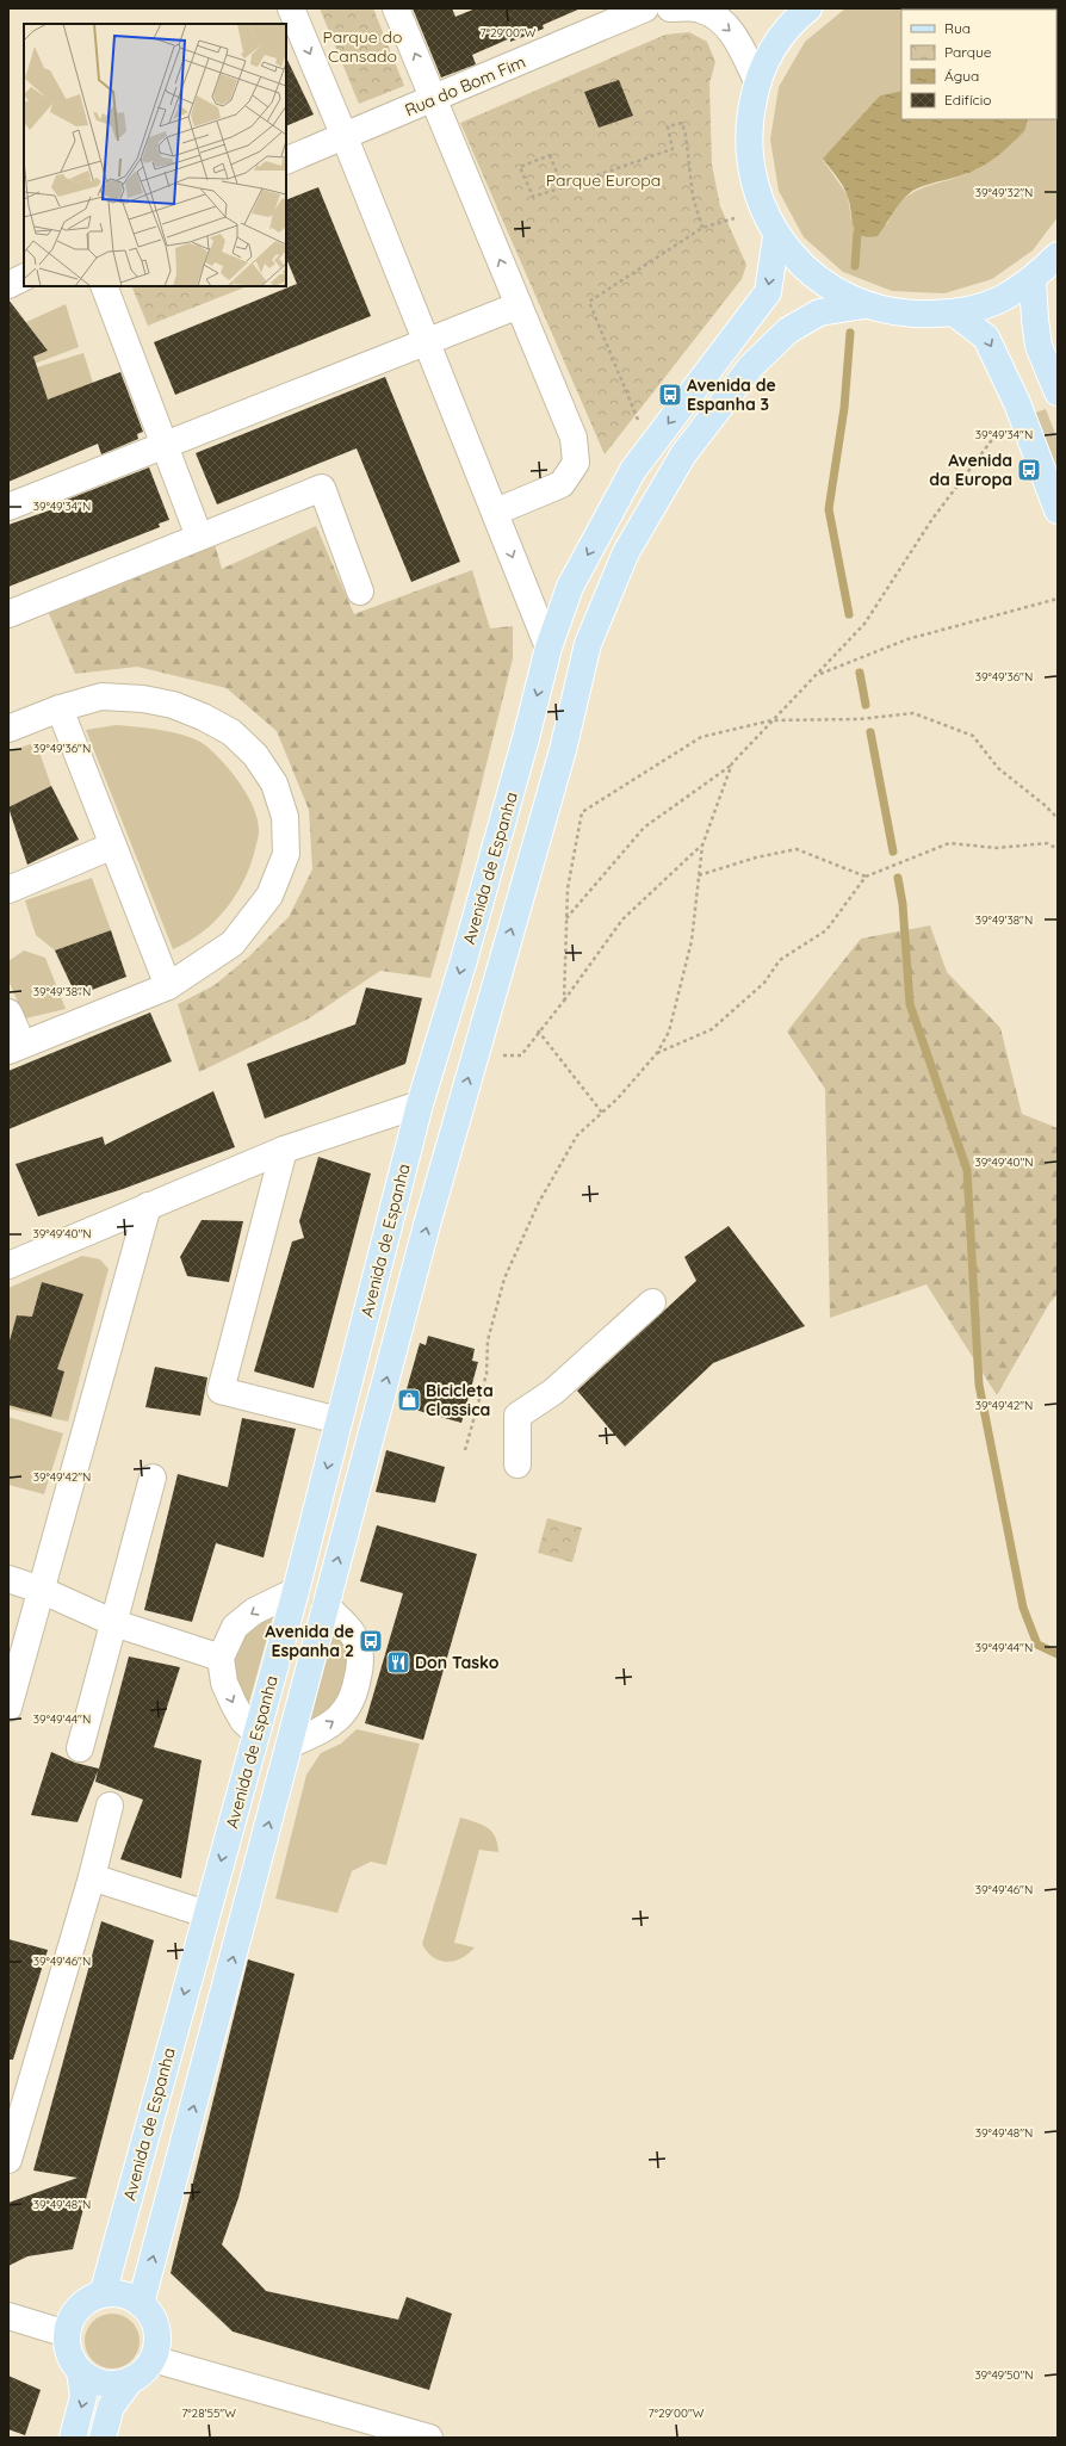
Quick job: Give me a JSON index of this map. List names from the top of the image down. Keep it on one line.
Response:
{"streets":{"main road":["Avenida de Espanha"],"street":["Rua do Bom Fim"]},"parks":["Parque do Cansado","Parque Europa"],"places":{"bus stop":["Avenida de Espanha 3","Avenida da Europa","Avenida de Espanha 2"],"shop":["Bicicleta Classica"],"restaurant":["Don Tasko"]},"legend":["Rua","Parque","Água","Edifício"],"coordinates":["7°29'00\"W","39°49'32\"N","39°49'34\"N","39°49'36\"N","39°49'38\"N","39°49'40\"N","39°49'42\"N","39°49'44\"N","39°49'46\"N","39°49'48\"N","39°49'50\"N","7°28'55\"W"]}
